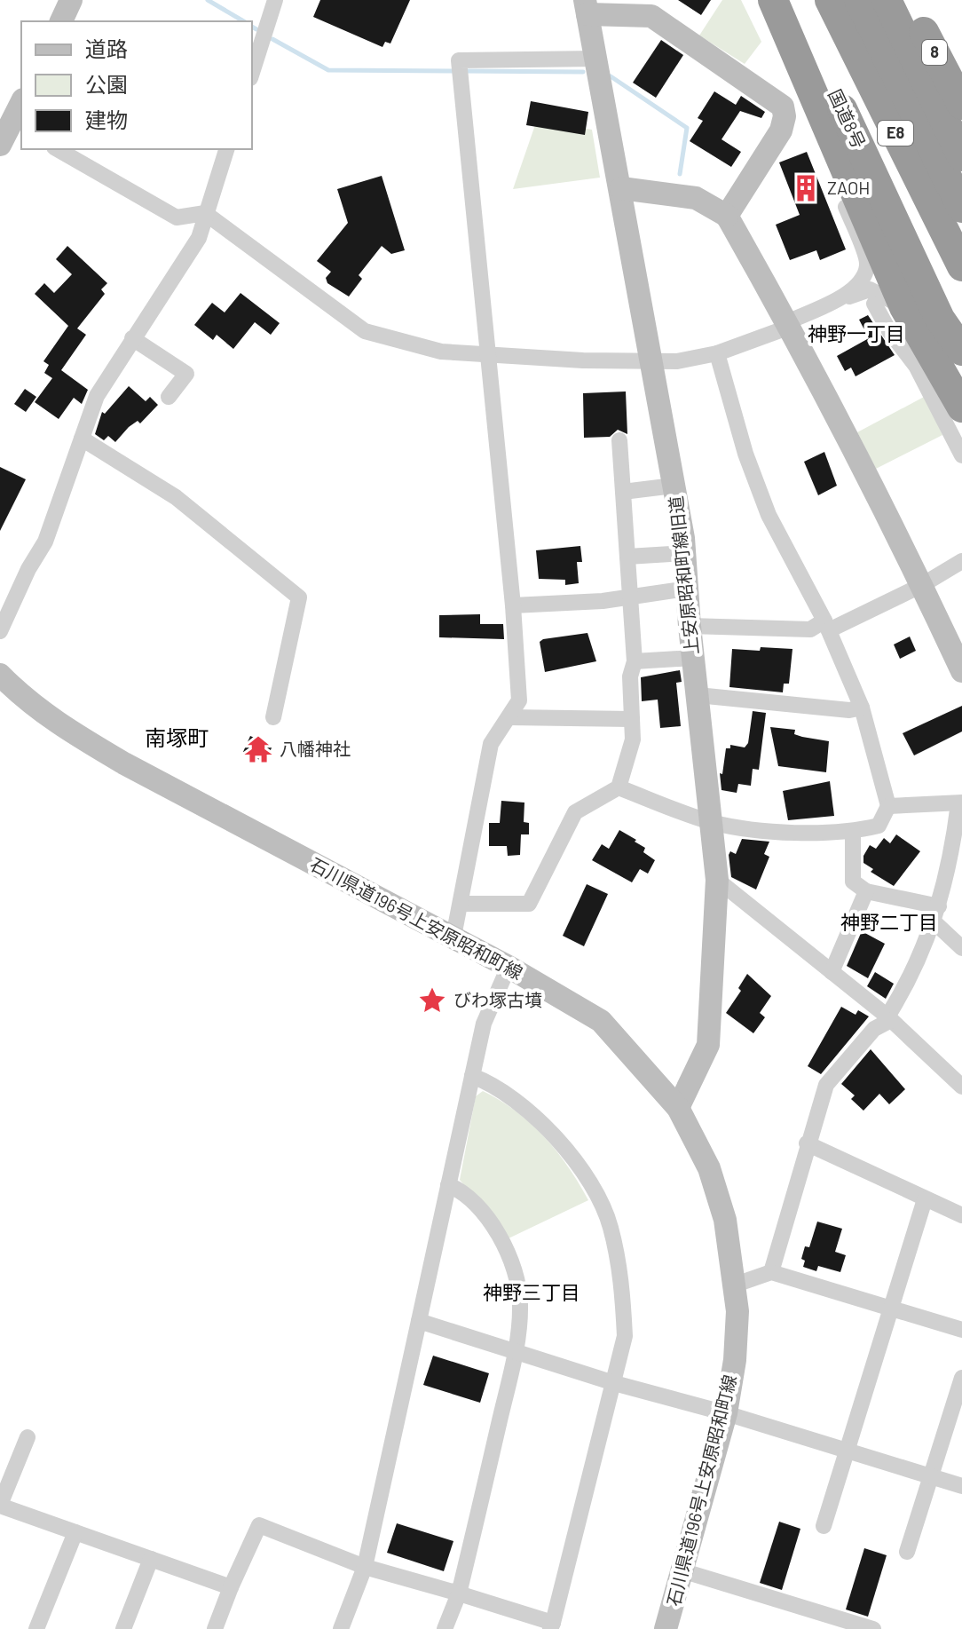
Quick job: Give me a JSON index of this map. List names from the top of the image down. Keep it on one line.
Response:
{"streets":{"highway":["8","国道8号","E8"],"street":["上安原昭和町線旧道","石川県道196号上安原昭和町線"]},"crossings":[["上安原昭和町線旧道","石川県道196号上安原昭和町線"]],"districts":["神野一丁目","南塚町","神野二丁目","神野三丁目"],"places":{"building":["ZAOH"],"temple":["八幡神社"],"place":["びわ塚古墳"]},"legend":["道路","公園","建物"]}
